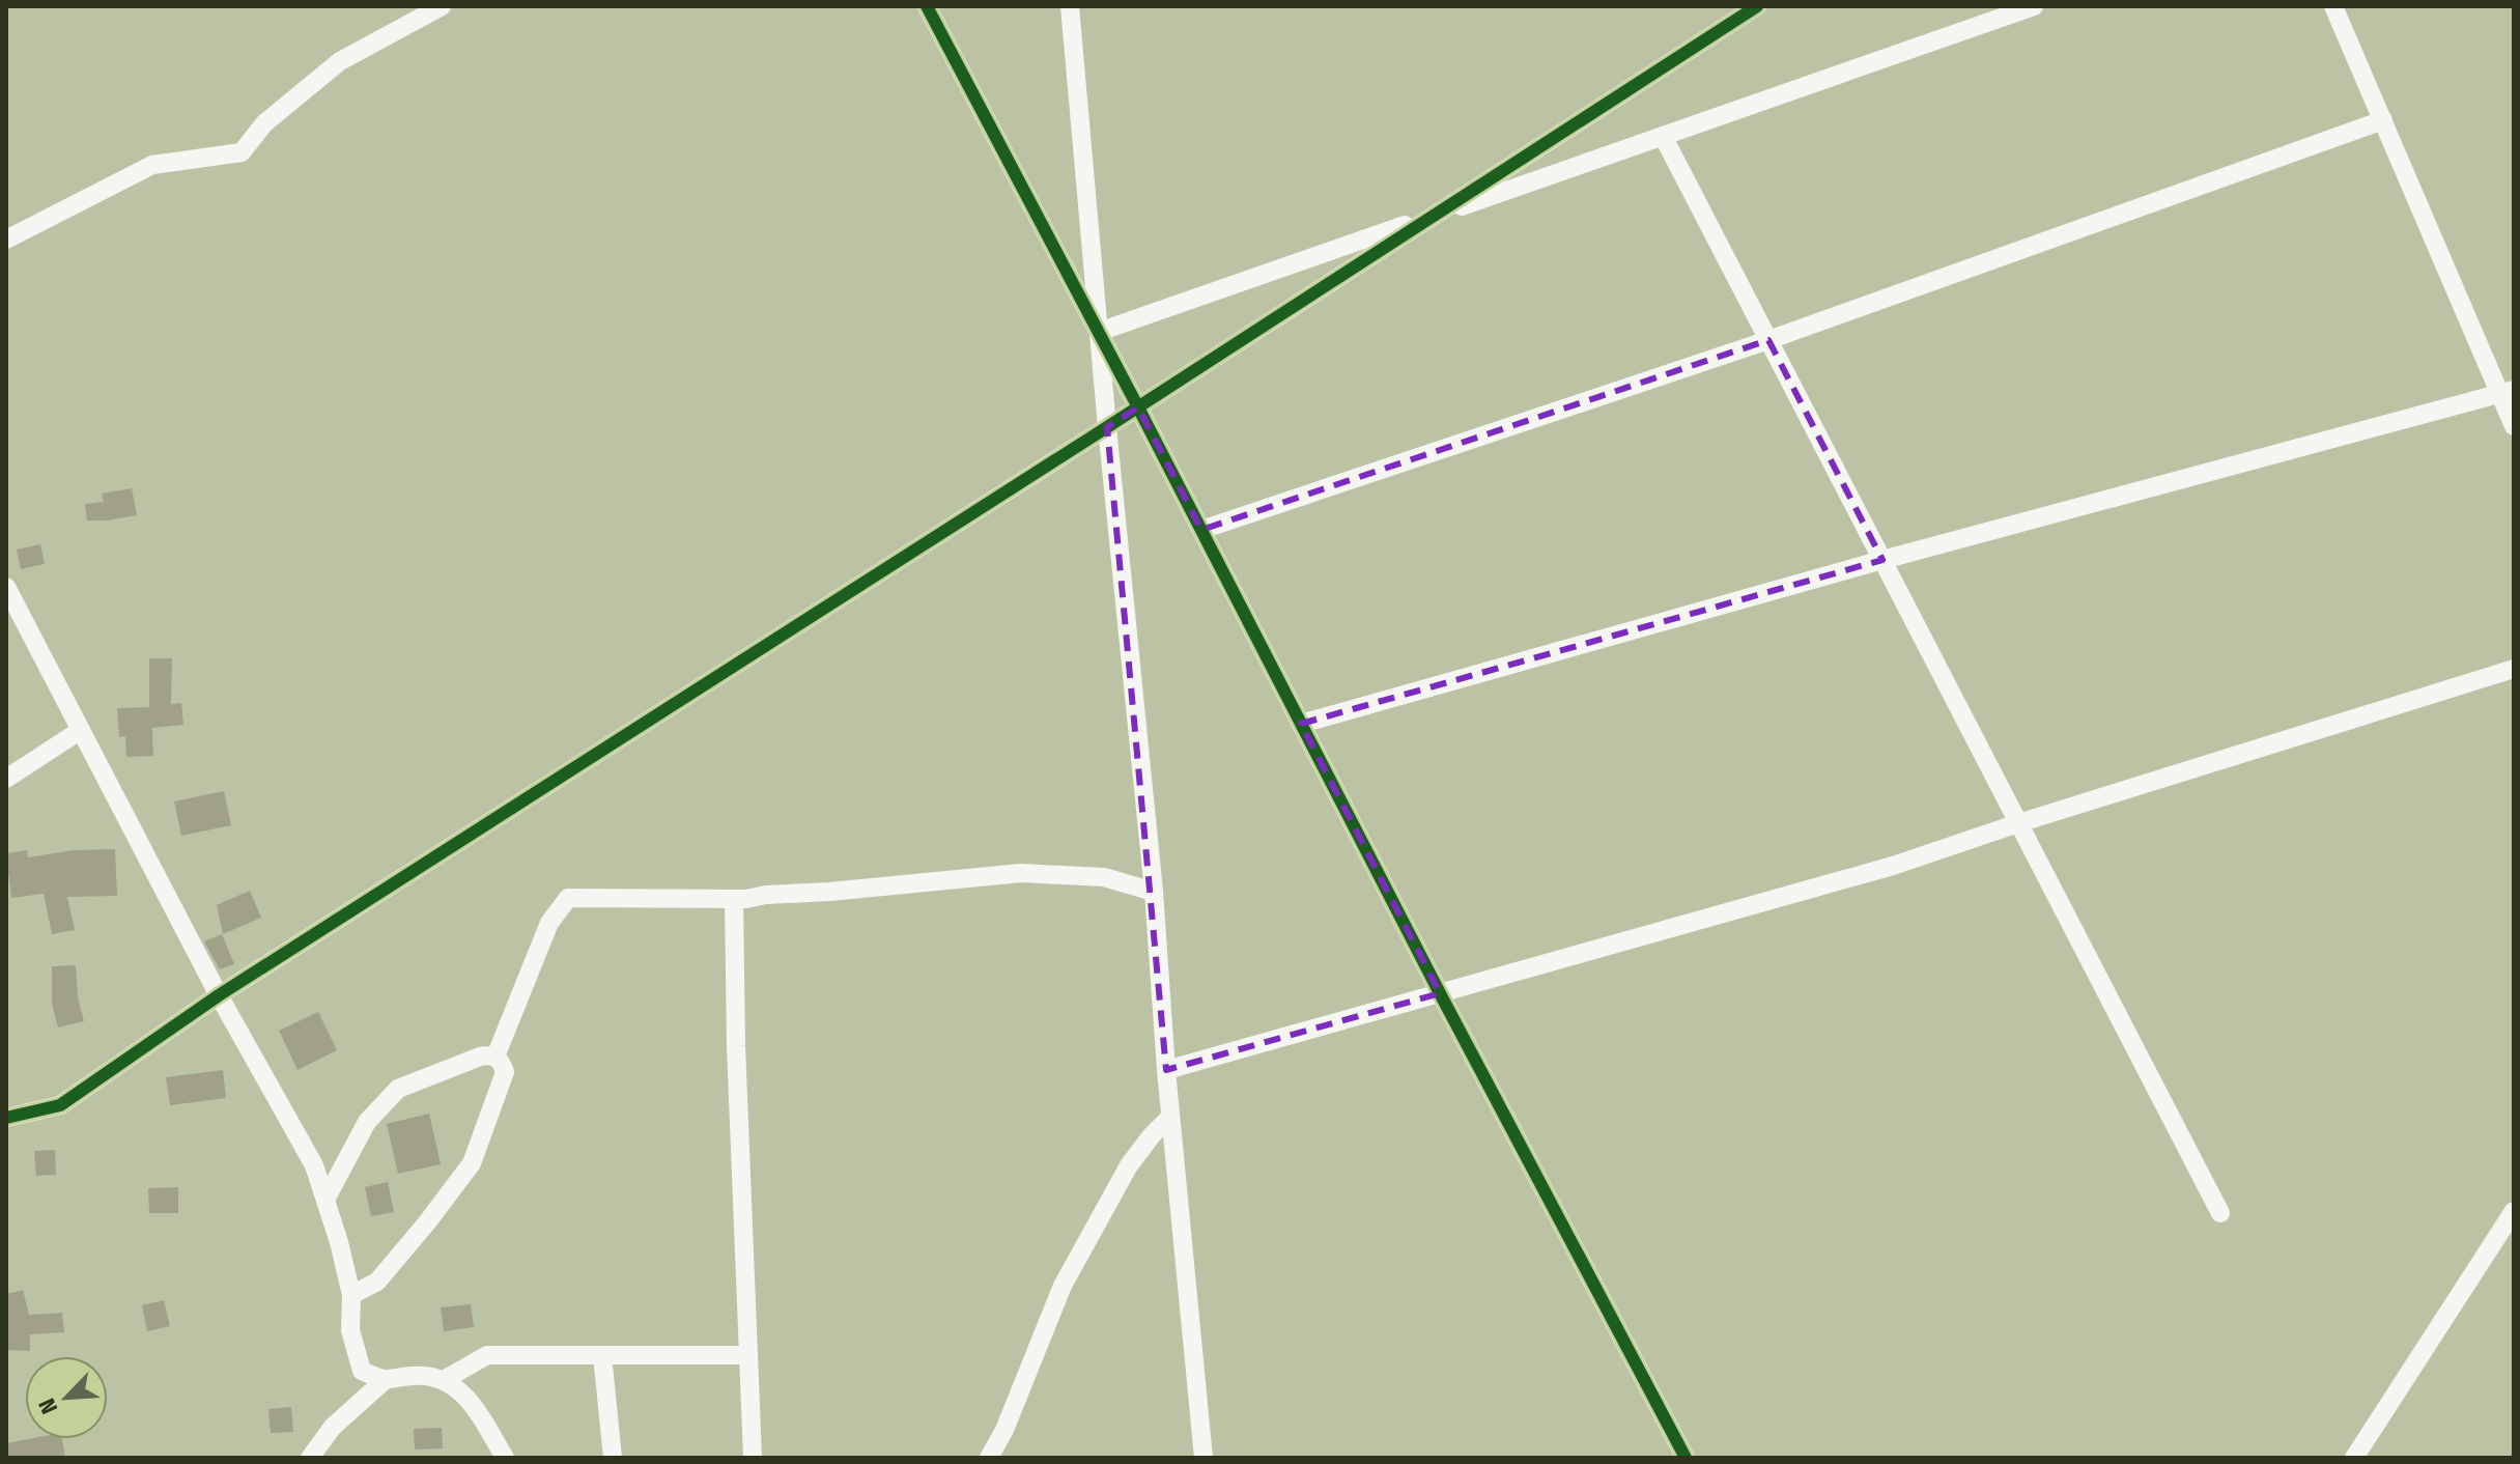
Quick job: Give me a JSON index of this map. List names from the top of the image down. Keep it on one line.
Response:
{"north":"bottom left"}
